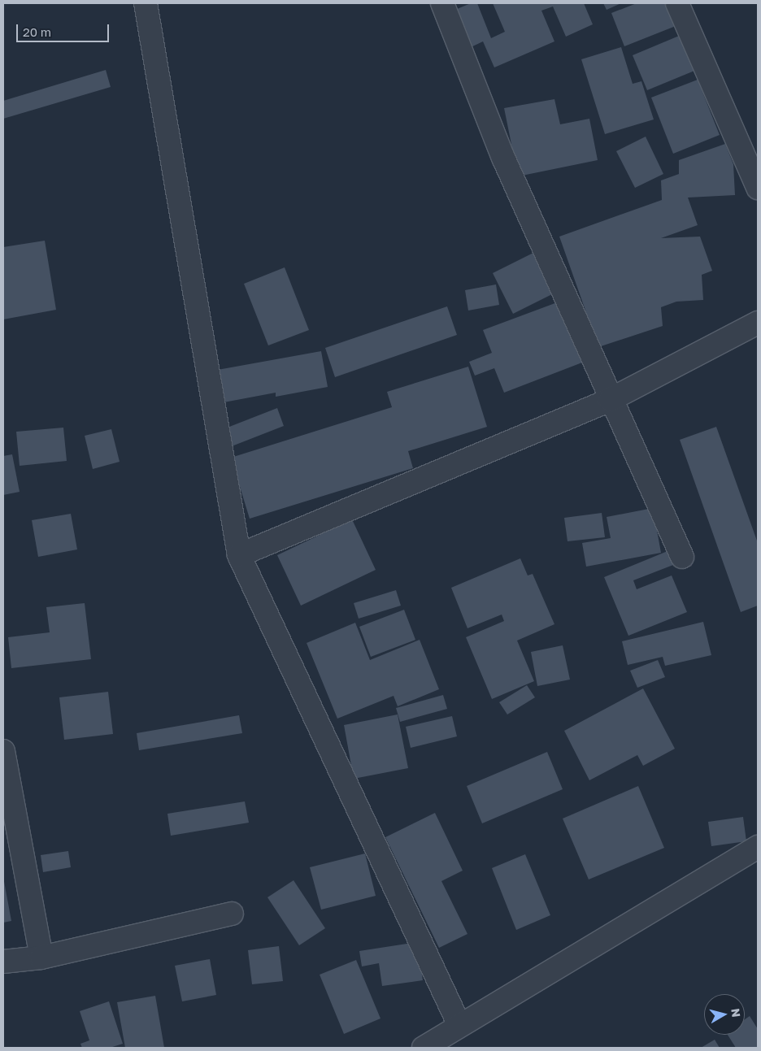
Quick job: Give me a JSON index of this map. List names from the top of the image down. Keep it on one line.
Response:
{"scale_bar":"20 m","north":"right"}
